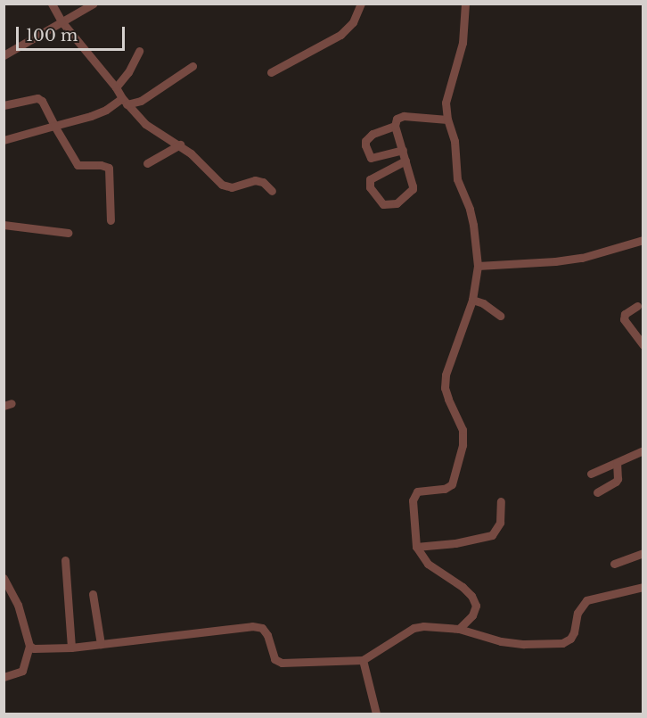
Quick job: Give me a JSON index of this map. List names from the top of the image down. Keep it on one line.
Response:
{"scale_bar":"100 m"}
